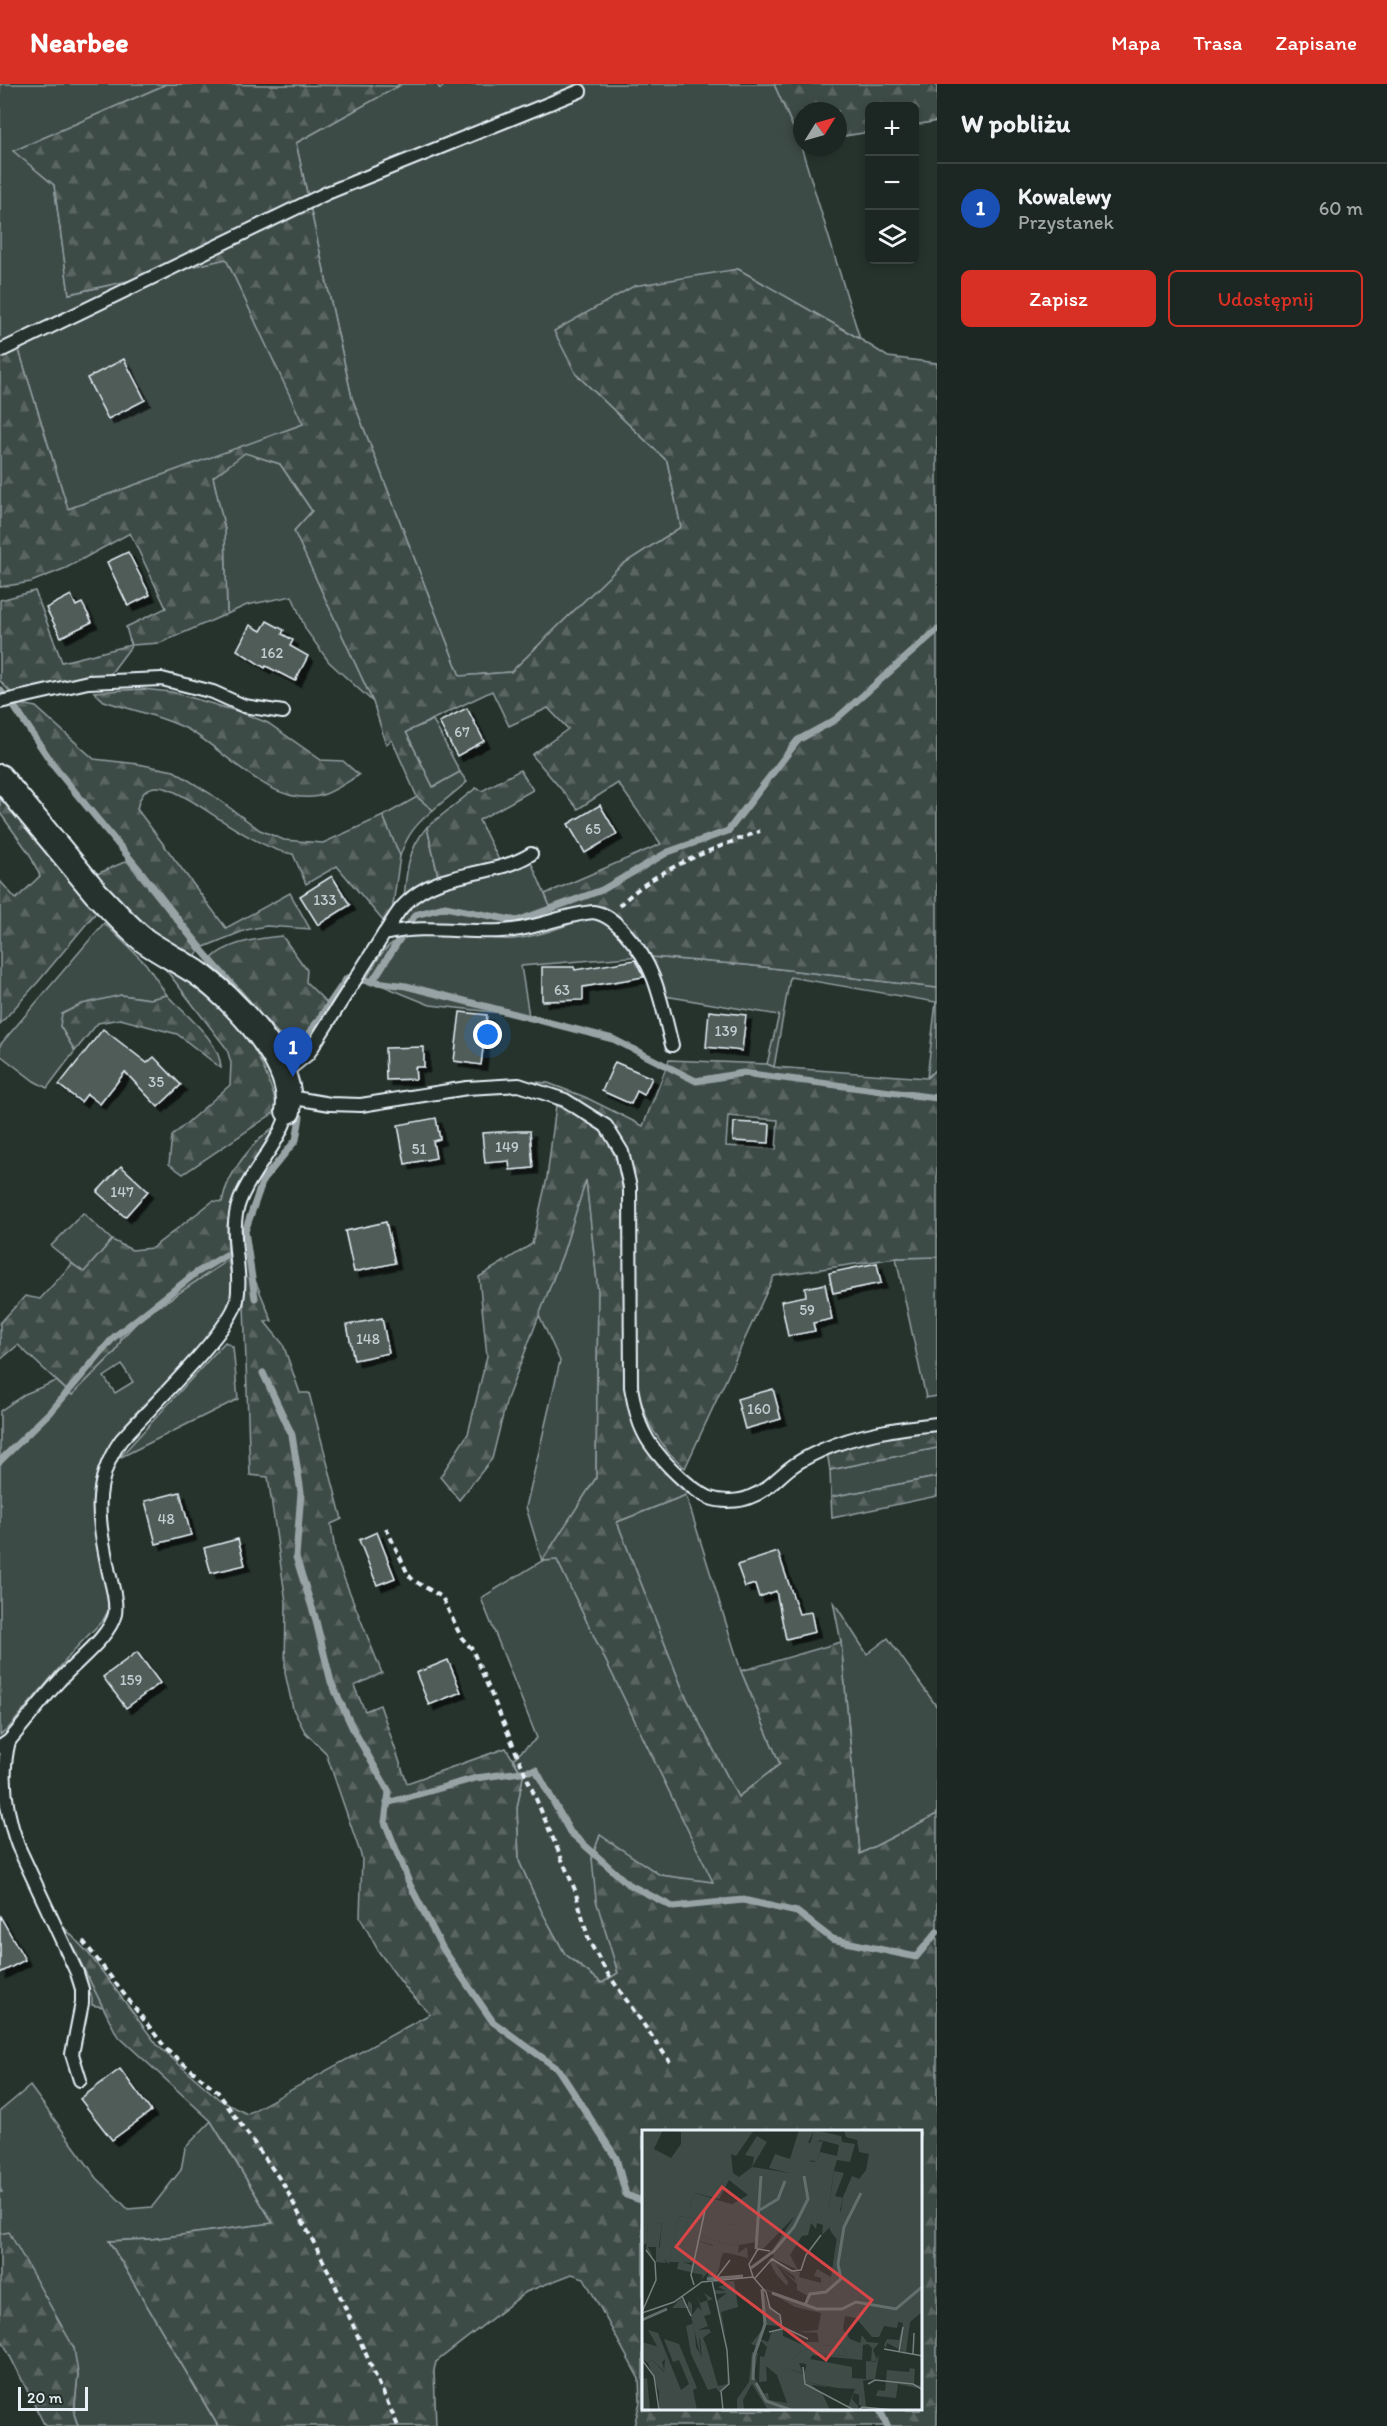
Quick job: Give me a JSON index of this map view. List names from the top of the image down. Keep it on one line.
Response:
{"house_numbers":["162","67","65","133","63","139","35","149","51","147","59","148","160","48","159"],"scale_bar":"20 m","north":"top right","page":{"header":"Nearbee","nav":["Mapa","Trasa","Zapisane"],"heading":"W pobliżu","map_buttons":["+","−"],"list":[{"mark":"1","name":"Kowalewy","note":"Przystanek","value":"60 m"}],"buttons":["Zapisz","Udostępnij"],"pins":"1","scale":"20 m"}}
